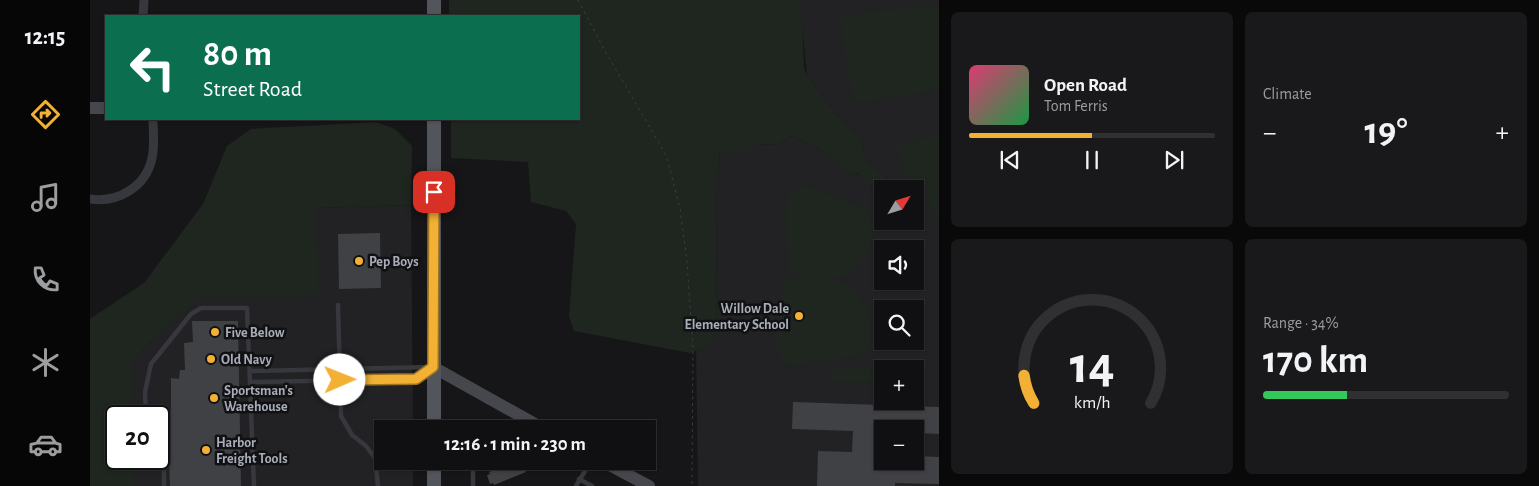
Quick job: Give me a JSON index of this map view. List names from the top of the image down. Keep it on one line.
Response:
{"places":["Pep Boys","Willow Dale Elementary School","Five Below","Old Navy","Sportsman's Warehouse","Harbor Freight Tools"],"north":"top right","page":{"tabs":"12:15","tile":["Climate",["Range · 34%","170 km"]],"turn":["80 m","Street Road"],"song":["Open Road","Tom Ferris"],"heat":["−","19°","+"],"map_buttons":["+","−"],"limit":"20","trip":"12:16 · 1 min · 230 m","gauge":["14","km/h"]}}
